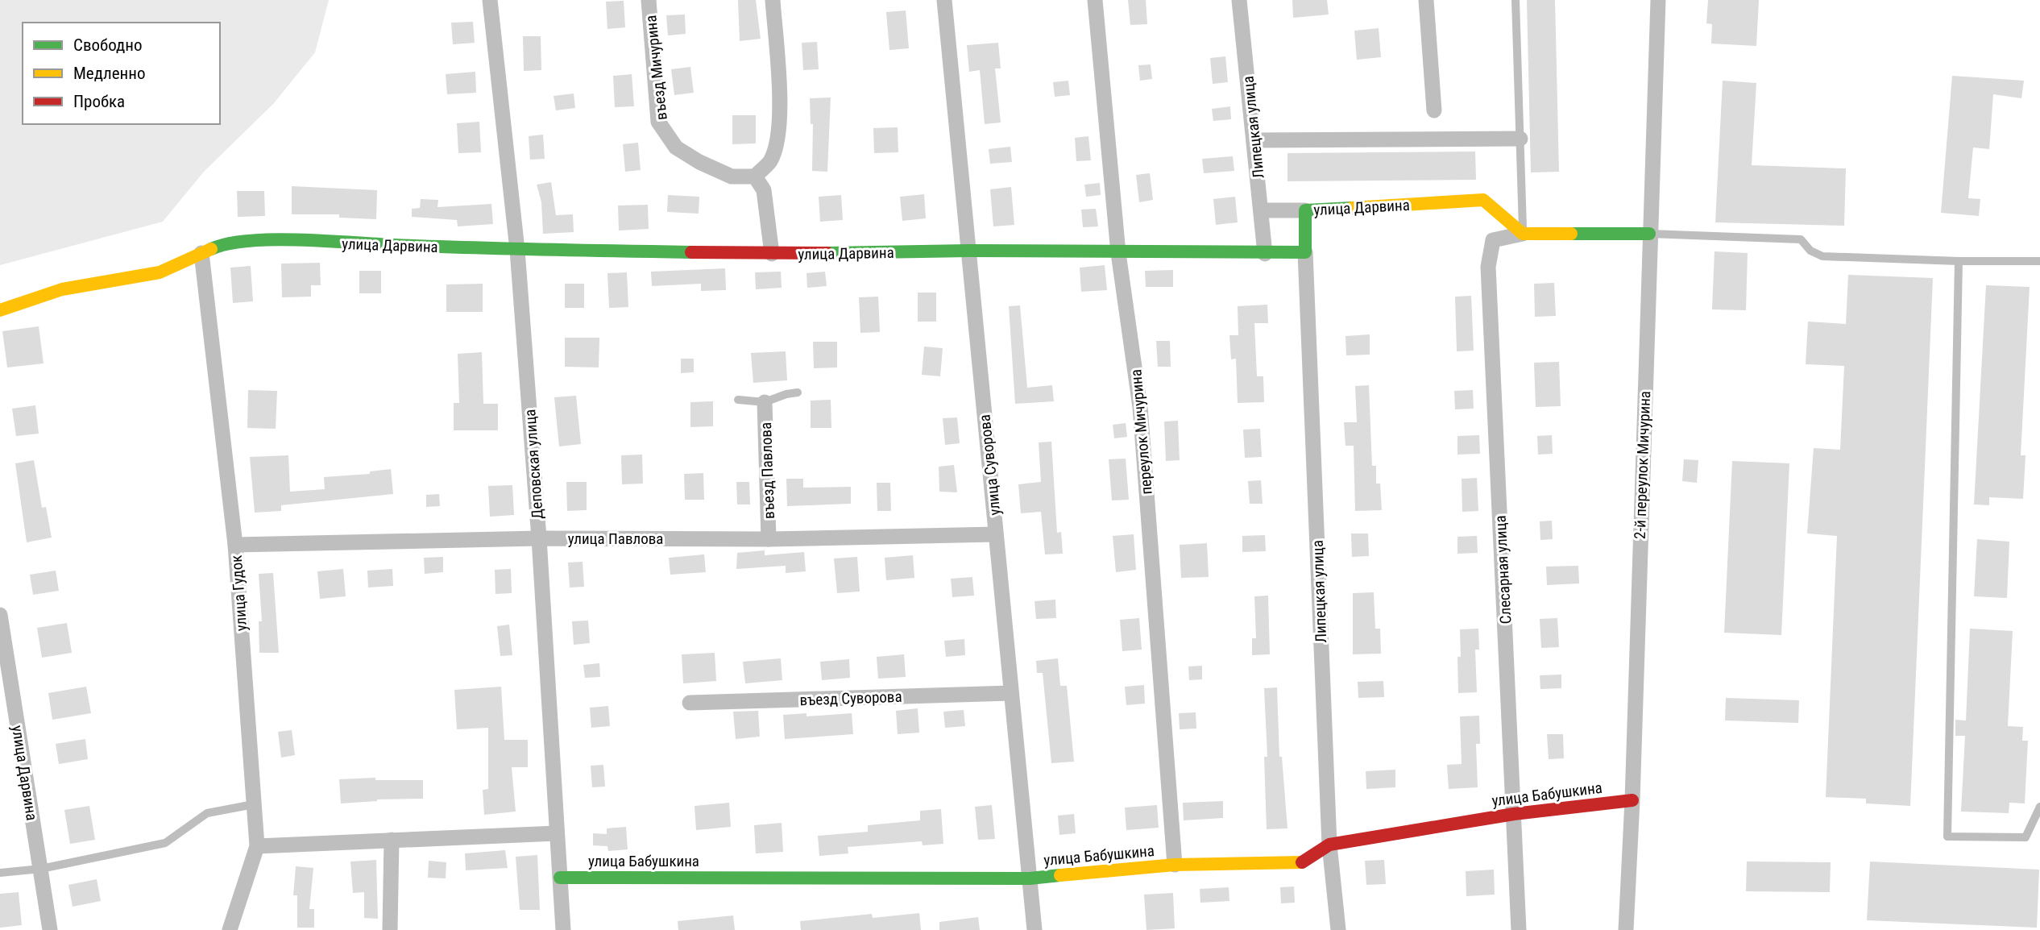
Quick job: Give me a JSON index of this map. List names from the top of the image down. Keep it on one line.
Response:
{"streets":{"street":["въезд Мичурина","Липецкая улица","улица Дарвина","переулок Мичурина","Деповская улица","улица Суворова","2-й переулок Мичурина","въезд Павлова","улица Павлова","Слесарная улица","улица Гудок","въезд Суворова","улица Бабушкина"]},"crossings":[["Липецкая улица","улица Дарвина"],["Липецкая улица","улица Бабушкина"],["улица Дарвина","переулок Мичурина"],["улица Дарвина","Деповская улица"],["улица Дарвина","улица Суворова"],["улица Дарвина","Слесарная улица"],["улица Дарвина","улица Гудок"],["переулок Мичурина","улица Бабушкина"],["Деповская улица","улица Павлова"],["Деповская улица","улица Бабушкина"],["улица Суворова","улица Павлова"],["улица Суворова","въезд Суворова"],["улица Суворова","улица Бабушкина"],["2-й переулок Мичурина","улица Бабушкина"],["въезд Павлова","улица Павлова"],["улица Павлова","улица Гудок"],["Слесарная улица","улица Бабушкина"]],"legend":["Свободно","Медленно","Пробка"]}
